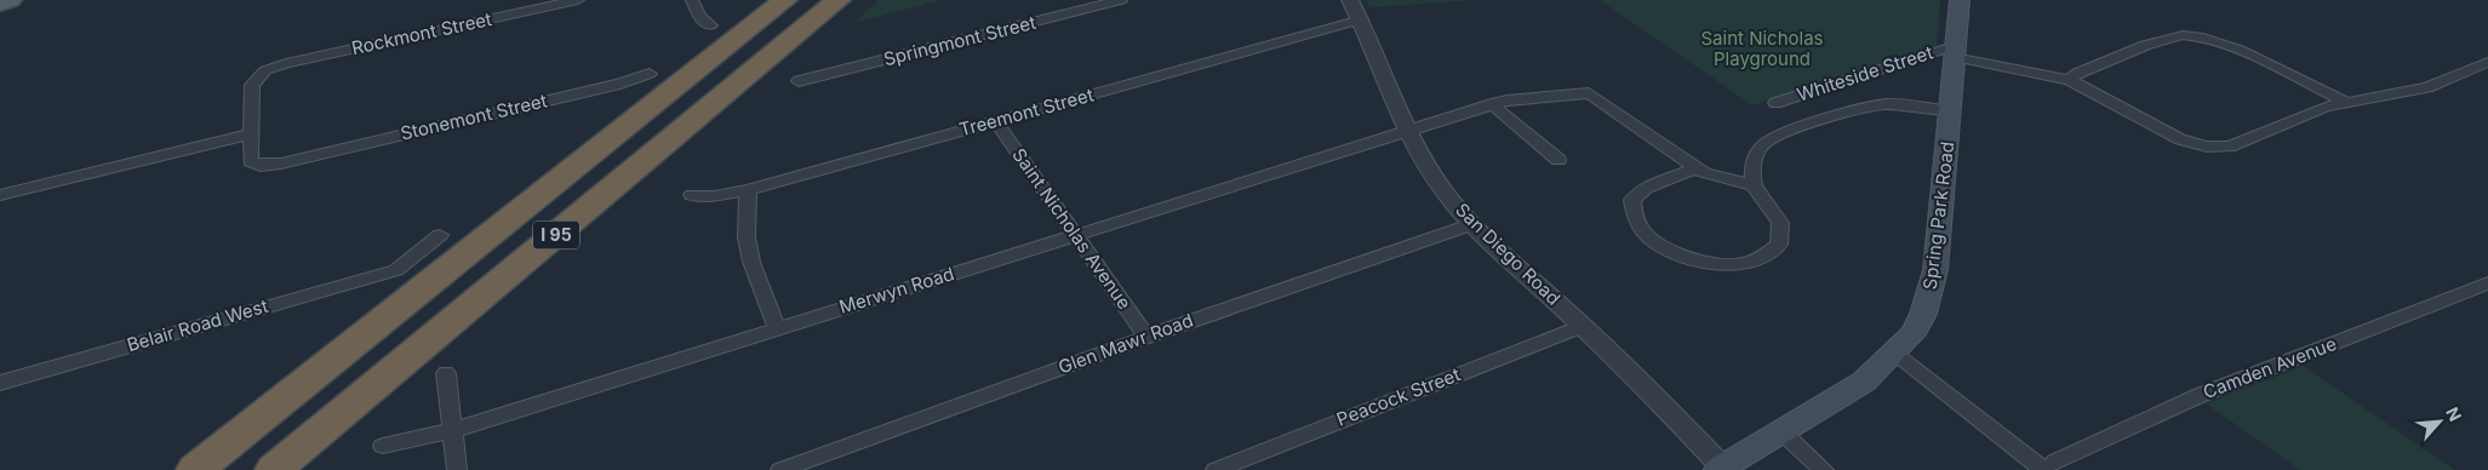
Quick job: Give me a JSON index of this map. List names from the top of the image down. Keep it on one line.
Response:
{"streets":{"highway":["I 95"],"main road":["Spring Park Road"],"street":["Rockmont Street","Springmont Street","Whiteside Street","Treemont Street","Stonemont Street","Saint Nicholas Avenue","San Diego Road","Merwyn Road","Belair Road West","Glen Mawr Road","Camden Avenue","Peacock Street"]},"crossings":[["Rockmont Street","Stonemont Street"],["Whiteside Street","Spring Park Road"],["Treemont Street","Saint Nicholas Avenue"],["Treemont Street","San Diego Road"],["Spring Park Road","San Diego Road"],["Saint Nicholas Avenue","Merwyn Road"],["Saint Nicholas Avenue","Glen Mawr Road"],["San Diego Road","Merwyn Road"],["San Diego Road","Glen Mawr Road"],["San Diego Road","Peacock Street"]],"parks":["Saint Nicholas Playground"],"north":"top right"}
